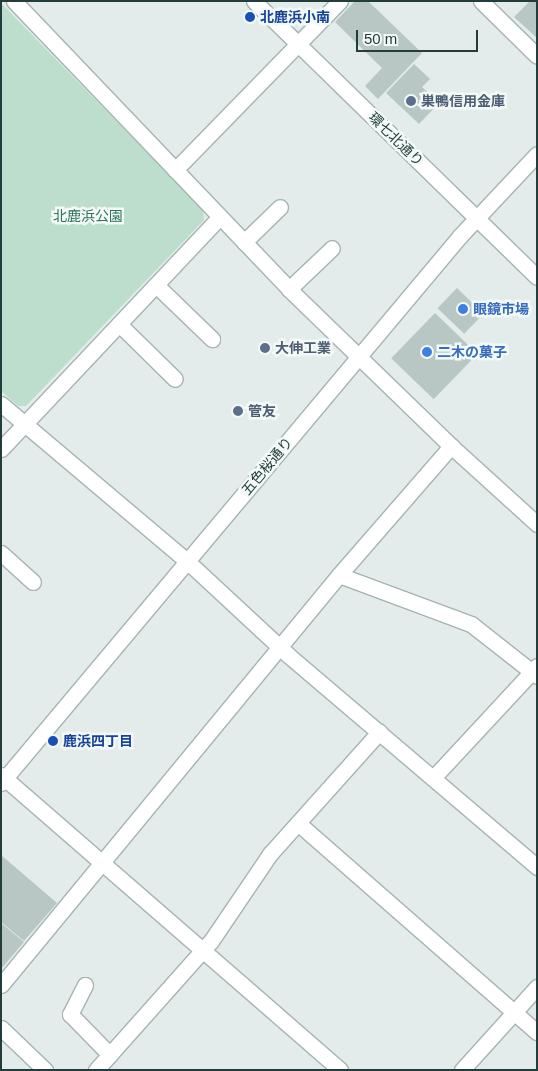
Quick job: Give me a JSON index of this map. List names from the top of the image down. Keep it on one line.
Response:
{"streets":{"street":["環七北通り","五色桜通り"]},"crossings":[["環七北通り","五色桜通り"]],"parks":["北鹿浜公園"],"places":["北鹿浜小南","巣鴨信用金庫","眼鏡市場","大伸工業","二木の菓子","管友","鹿浜四丁目"],"scale_bar":"50 m"}
